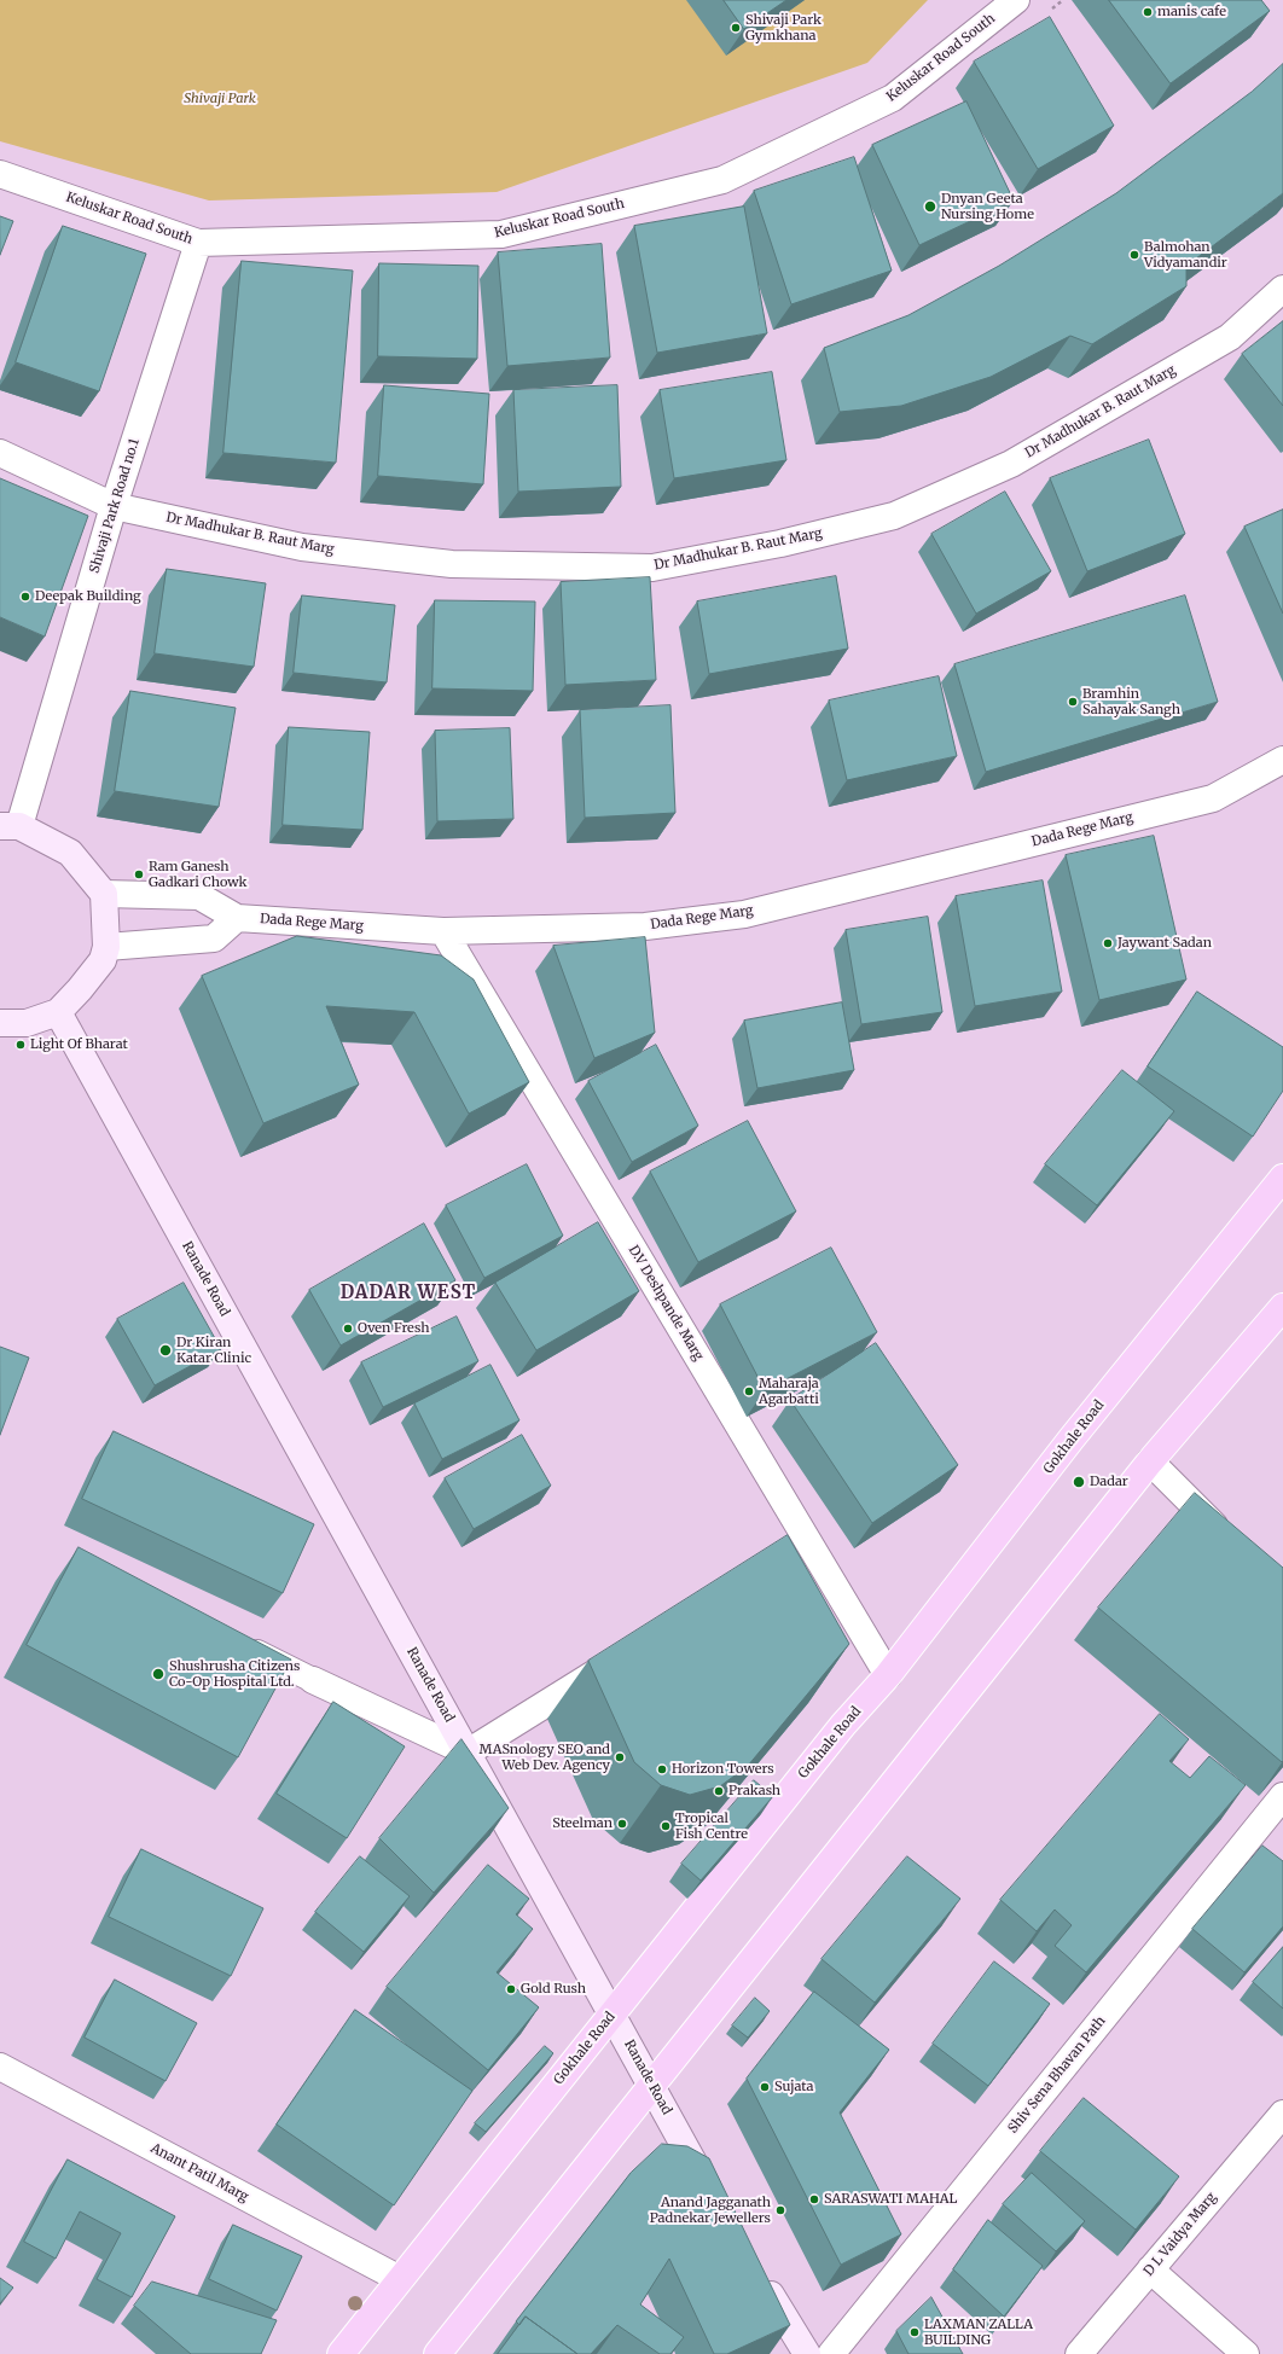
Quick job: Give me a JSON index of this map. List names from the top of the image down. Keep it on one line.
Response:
{"streets":{"main road":["Gokhale Road"],"street":["Keluskar Road South","Dr Madhukar B. Raut Marg","Shivaji Park Road no.1","Dada Rege Marg","Ranade Road","D.V Deshpande Marg","Shiv Sena Bhavan Path","Anant Patil Marg","D L Vaidya Marg"]},"crossings":[["Keluskar Road South","Shivaji Park Road no.1"],["Dr Madhukar B. Raut Marg","Shivaji Park Road no.1"],["Dada Rege Marg","D.V Deshpande Marg"],["Ranade Road","Gokhale Road"],["D.V Deshpande Marg","Gokhale Road"],["Gokhale Road","Anant Patil Marg"]],"districts":["DADAR WEST"],"parks":["Shivaji Park"],"places":["manis cafe","Shivaji Park Gymkhana","Dnyan Geeta Nursing Home","Balmohan Vidyamandir","Deepak Building","Bramhin Sahayak Sangh","Ram Ganesh Gadkari Chowk","Jaywant Sadan","Light Of Bharat","Oven Fresh","Dr Kiran Katar Clinic","Maharaja Agarbatti","Dadar","Shushrusha Citizens Co-Op Hospital Ltd.","MASnology SEO and Web Dev. Agency","Horizon Towers","Prakash","Steelman","Tropical Fish Centre","Gold Rush","Sujata","SARASWATI MAHAL","Anand Jagganath Padnekar Jewellers","LAXMAN ZALLA BUILDING"]}
